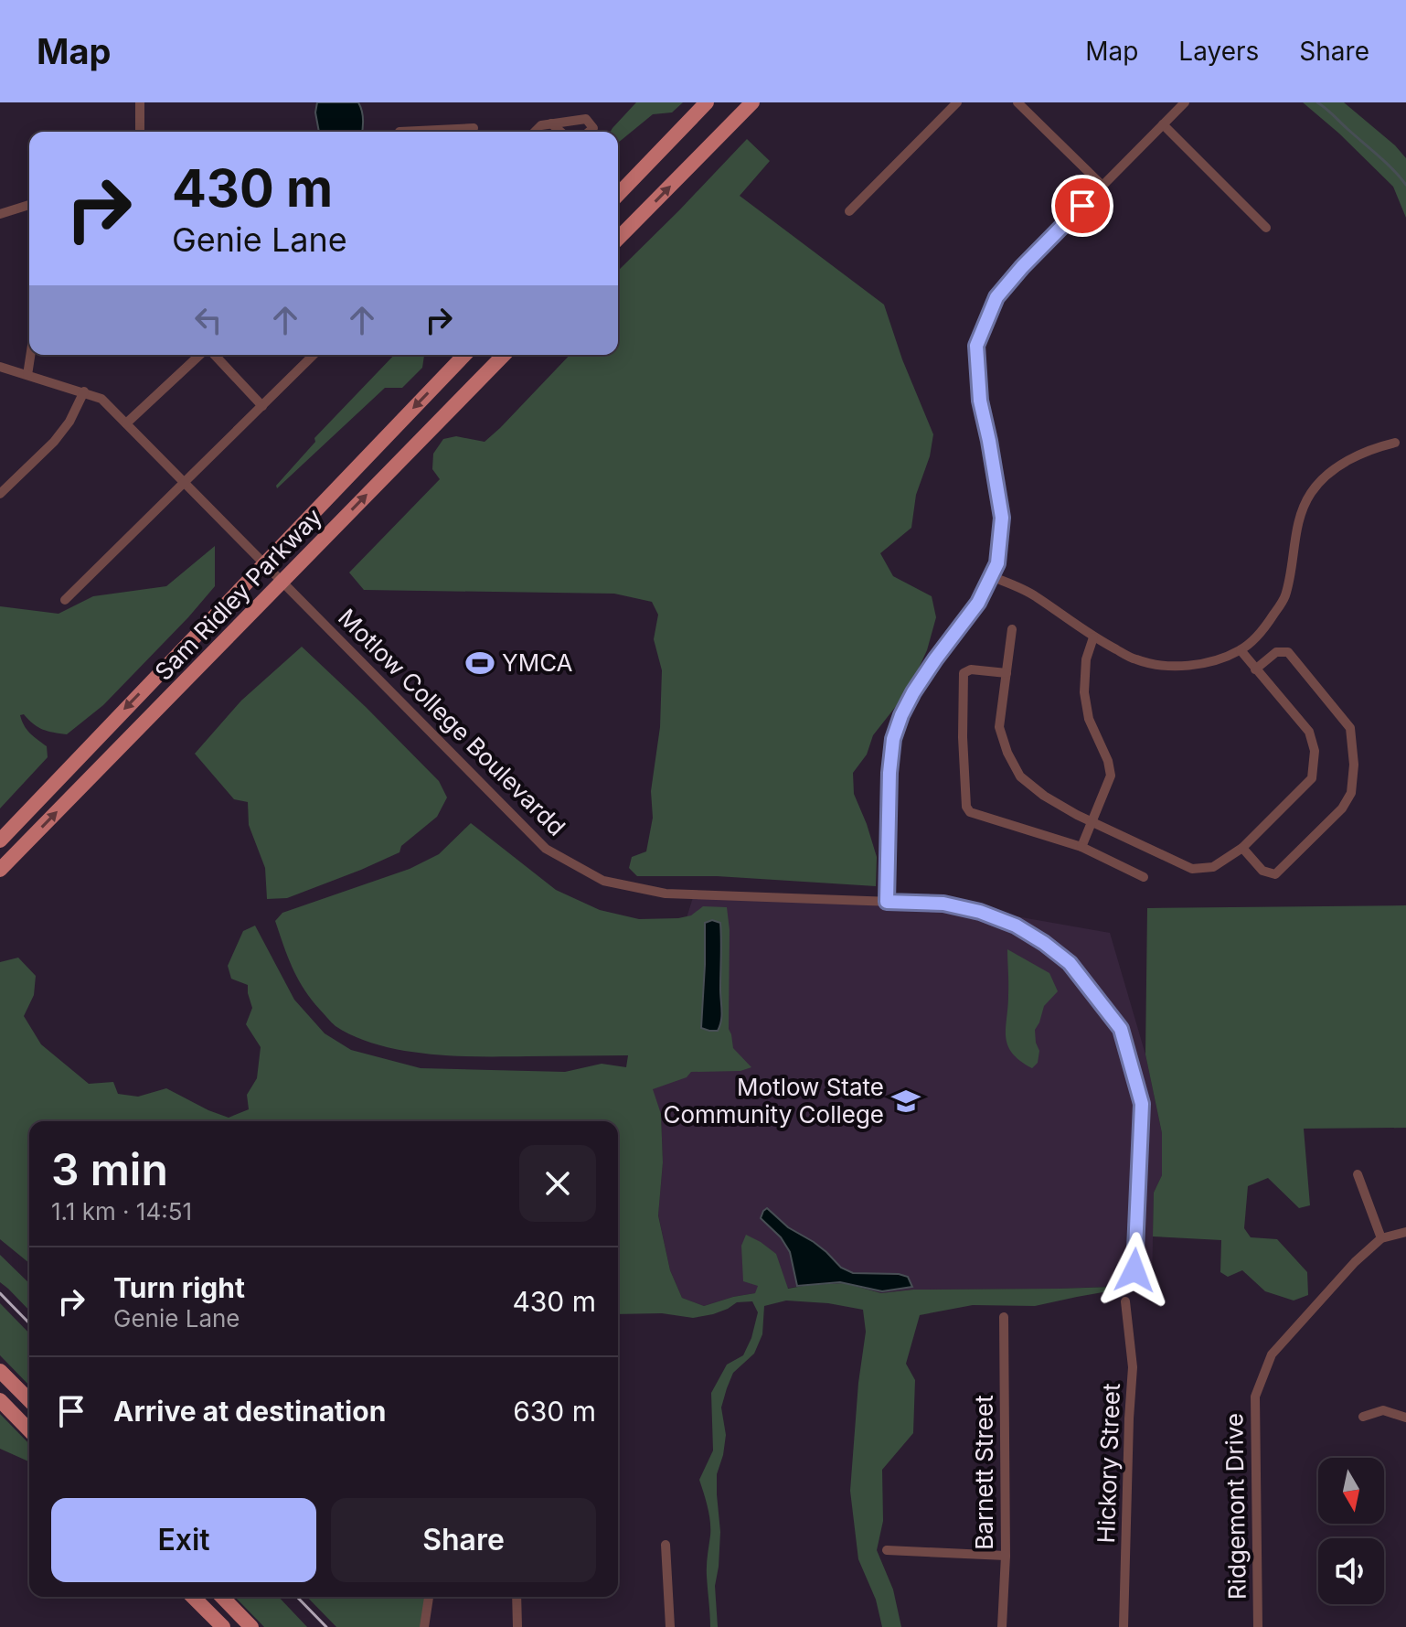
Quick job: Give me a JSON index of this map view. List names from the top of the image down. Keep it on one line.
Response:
{"streets":{"main road":["Sam Ridley Parkway"],"street":["Motlow College Boulevardd","Hickory Street","Barnett Street","Ridgemont Drive"]},"crossings":[["Sam Ridley Parkway","Motlow College Boulevardd"]],"places":{"sports":["YMCA"],"school or university":["Motlow State Community College"]},"north":"bottom","page":{"header":"Map","nav":["Map","Layers","Share"],"turn":["430 m","Genie Lane"],"heading":["3 min","1.1 km · 14:51"],"list":[{"name":"Turn right","note":"Genie Lane","value":"430 m"},{"name":"Arrive at destination","value":"630 m"}],"buttons":["Exit","Share"]}}
